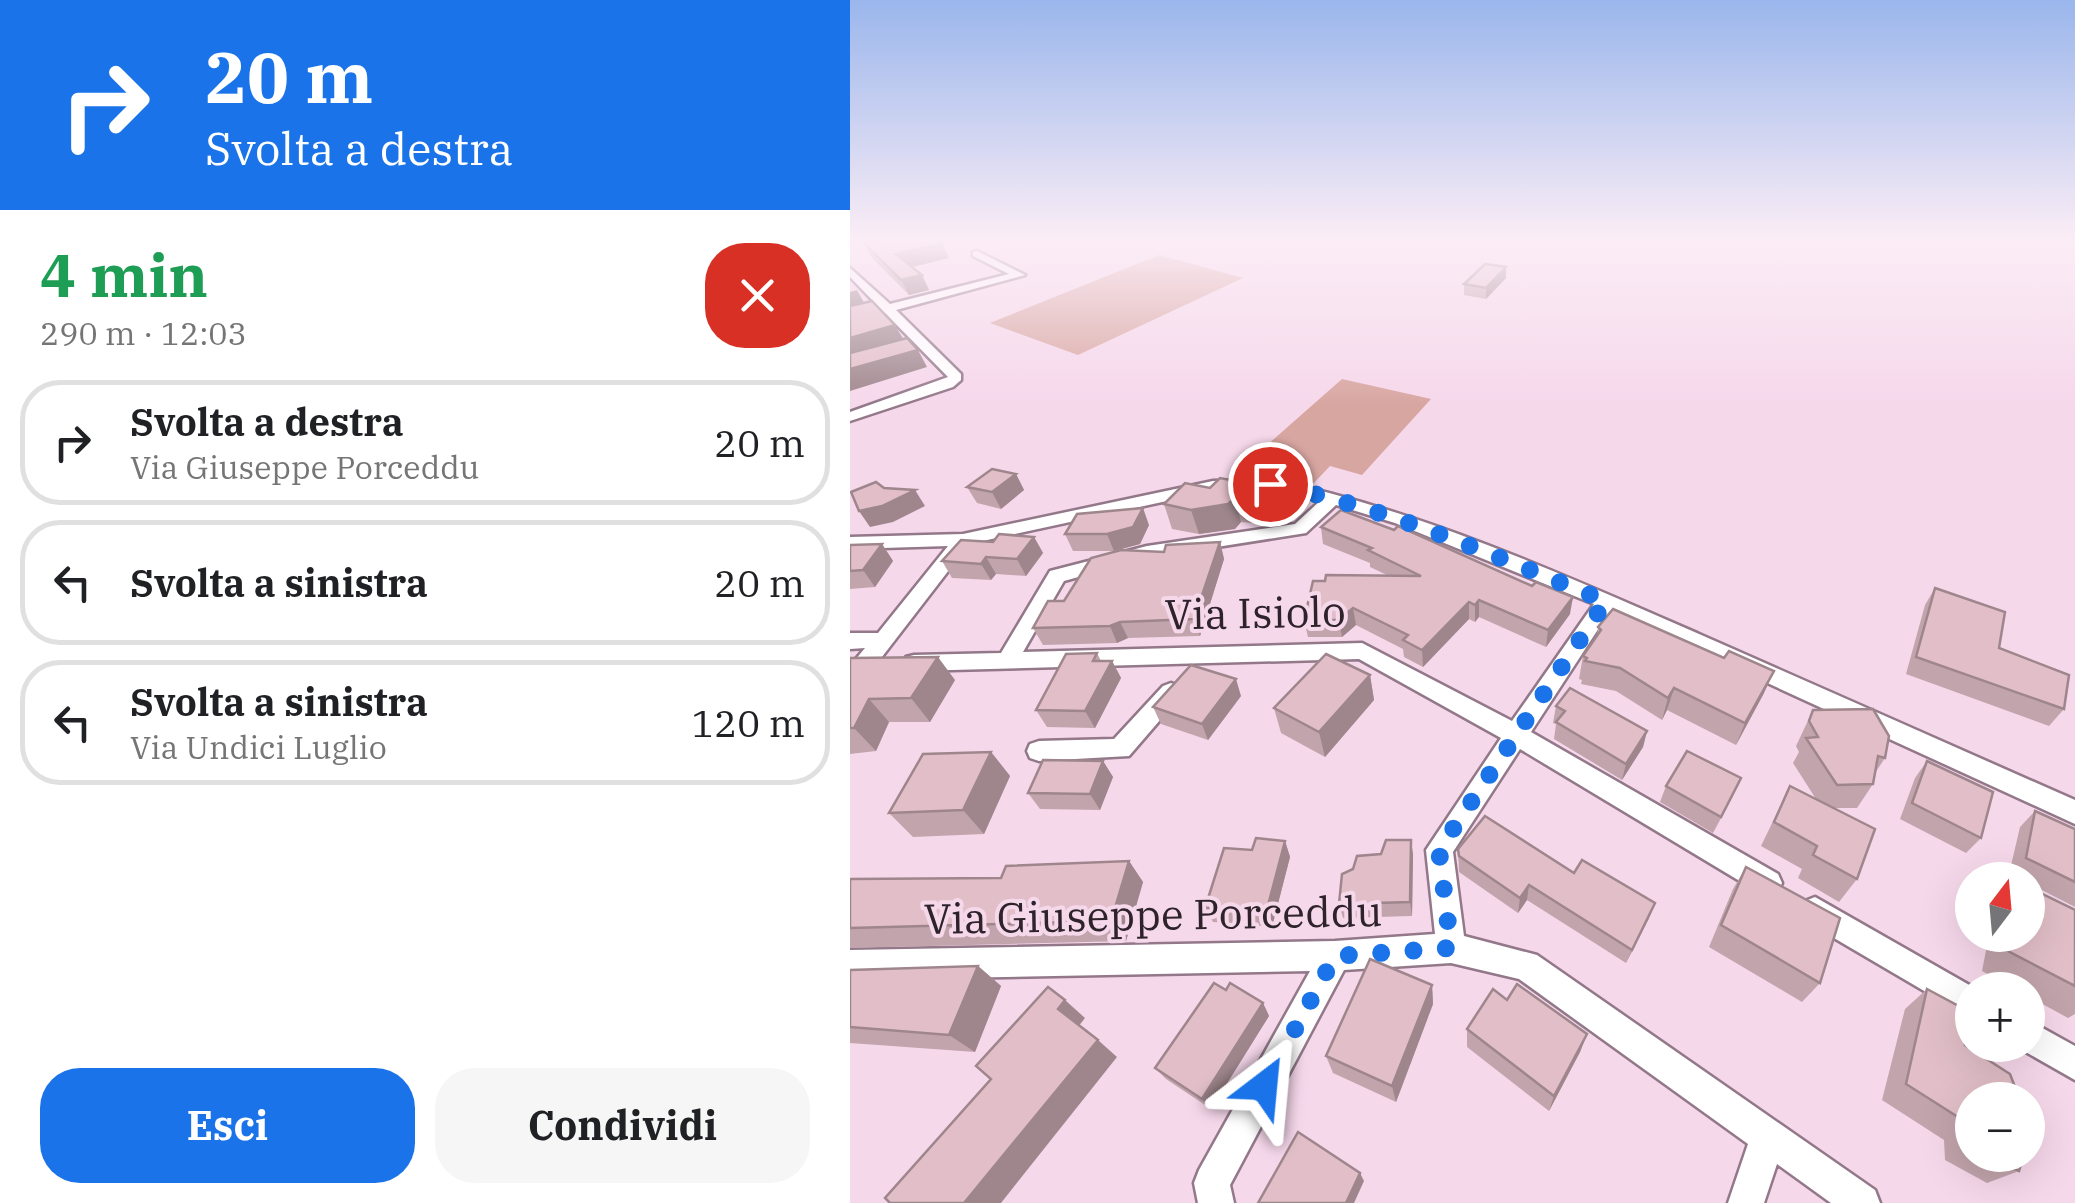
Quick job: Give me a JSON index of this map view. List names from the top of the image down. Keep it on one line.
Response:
{"streets":{"street":["Via Isiolo","Via Giuseppe Porceddu"]},"north":"top","page":{"turn":["20 m","Svolta a destra"],"heading":["4 min","290 m · 12:03"],"list":[{"name":"Svolta a destra","note":"Via Giuseppe Porceddu","value":"20 m"},{"name":"Svolta a sinistra","value":"20 m"},{"name":"Svolta a sinistra","note":"Via Undici Luglio","value":"120 m"}],"map_buttons":["+","−"],"buttons":["Esci","Condividi"]}}
